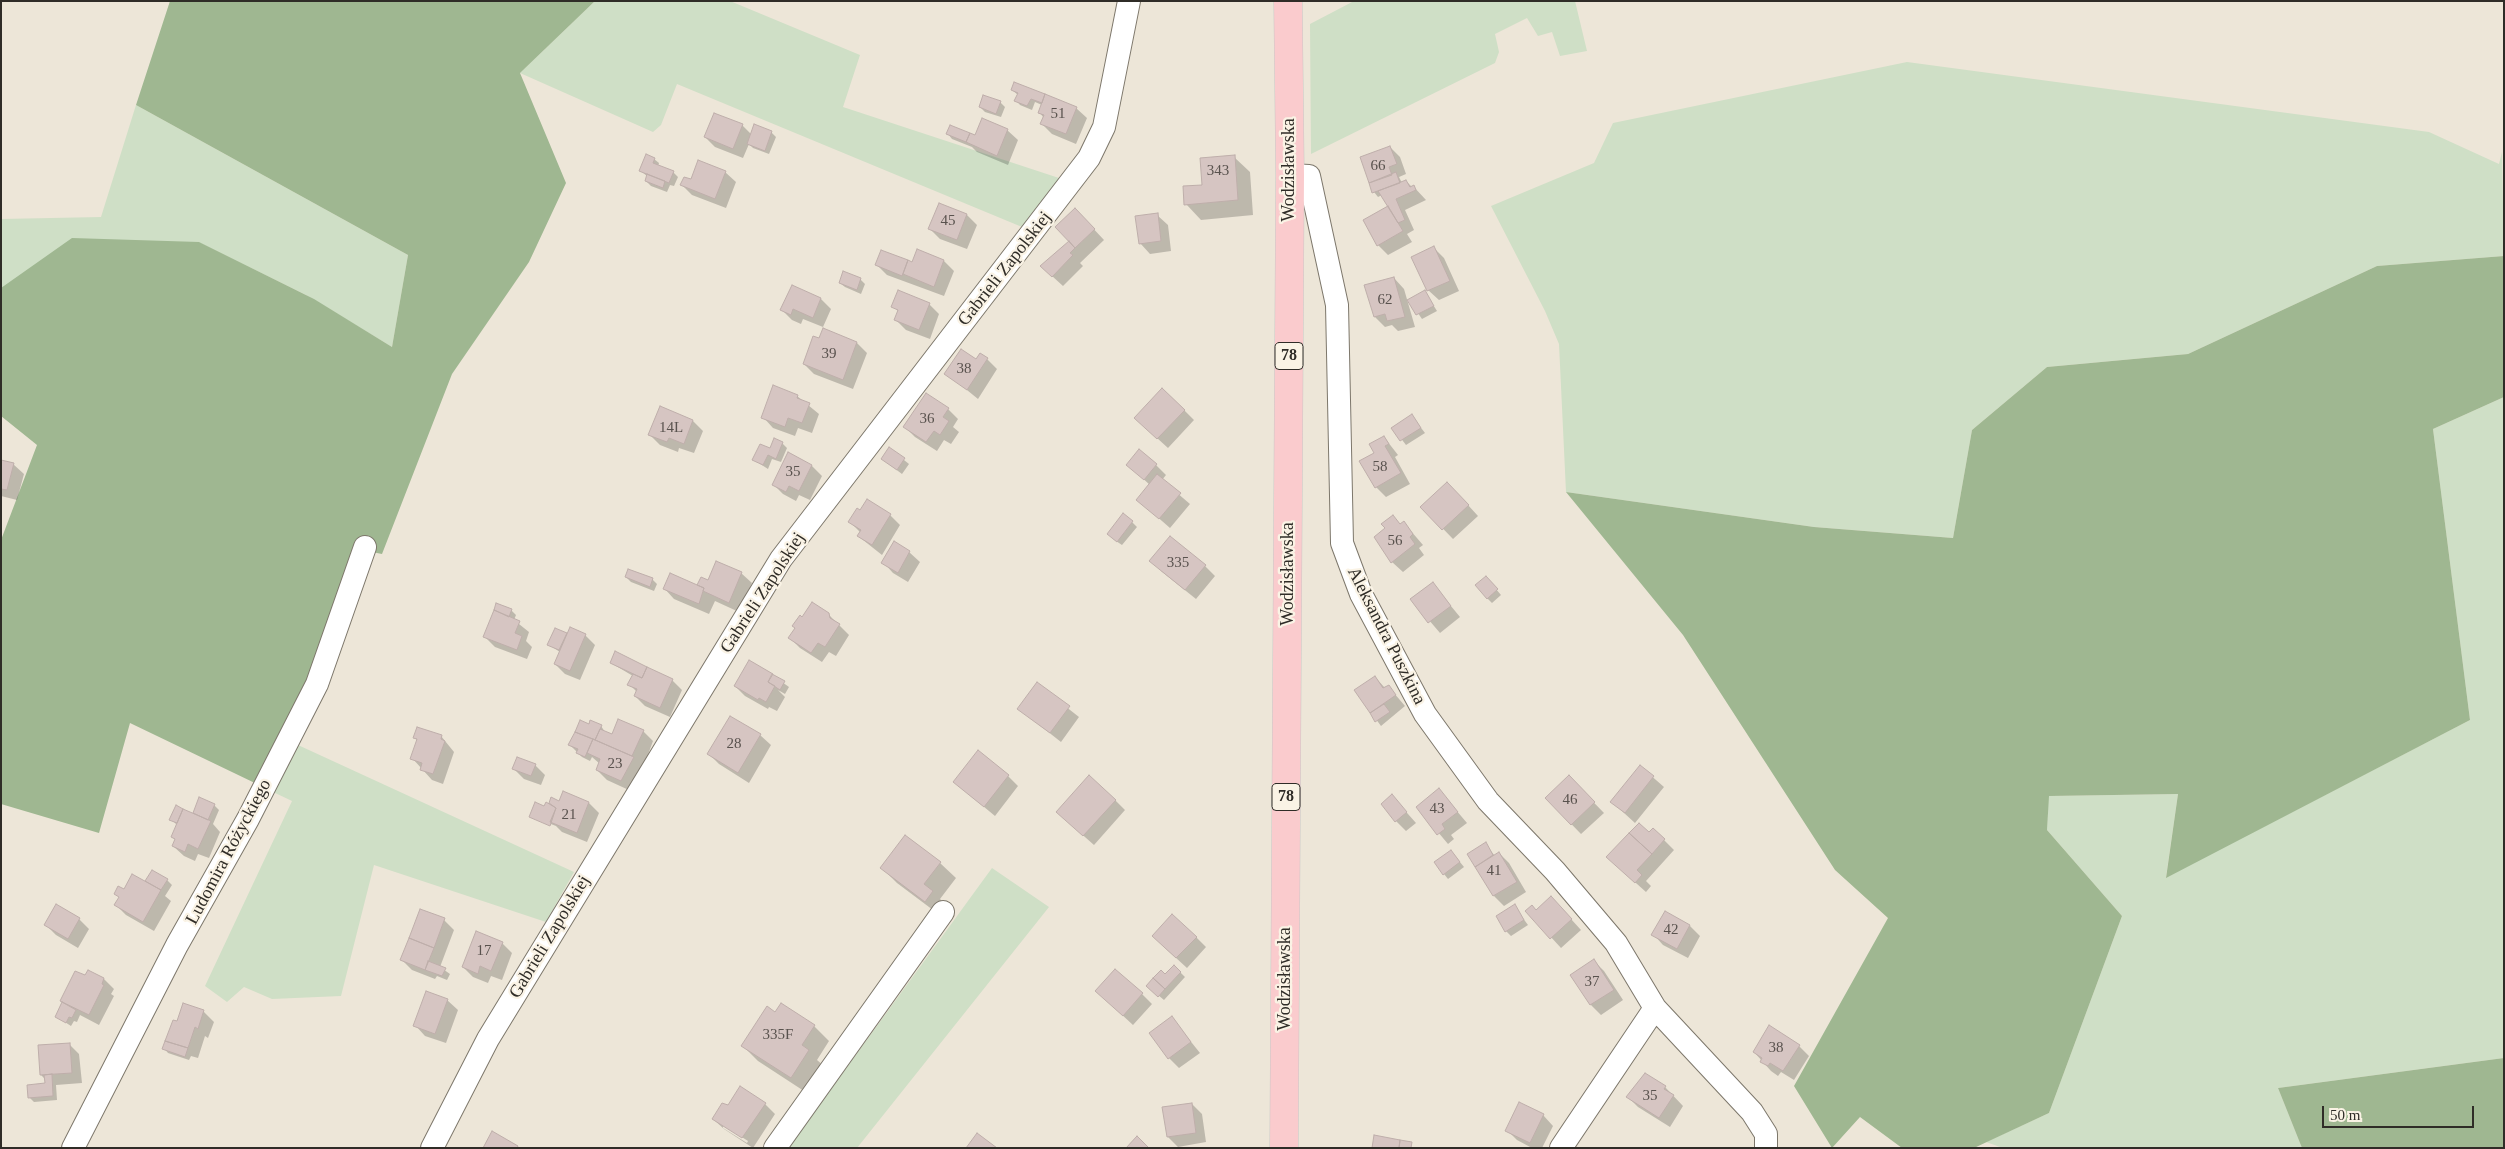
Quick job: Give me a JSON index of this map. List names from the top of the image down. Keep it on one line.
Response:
{"streets":{"main road":["Wodzisławska","78"],"street":["Gabrieli Zapolskiej","Aleksandra Puszkina","Ludomira Różyckiego"]},"crossings":[["Wodzisławska","Aleksandra Puszkina"]],"house_numbers":["51","66","343","45","62","39","38","36","14L","58","35","56","335","28","23","46","43","21","41","42","17","37","335F","38","35"],"scale_bar":"50 m"}
